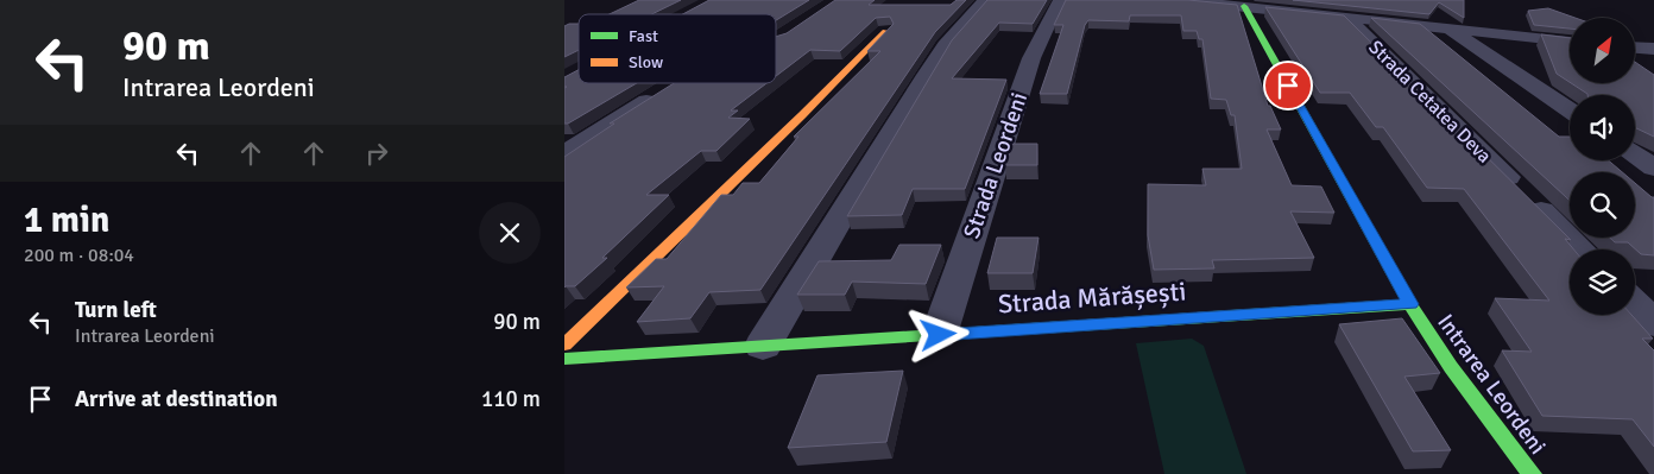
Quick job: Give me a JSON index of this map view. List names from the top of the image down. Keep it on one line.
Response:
{"streets":{"street":["Strada Cetatea Deva","Strada Leordeni","Strada Mărășești","Intrarea Leordeni"]},"crossings":[["Strada Leordeni","Strada Mărășești"],["Strada Mărășești","Intrarea Leordeni"]],"legend":["Fast","Slow"],"north":"top right","page":{"turn":["90 m","Intrarea Leordeni"],"heading":["1 min","200 m · 08:04"],"list":[{"name":"Turn left","note":"Intrarea Leordeni","value":"90 m"},{"name":"Arrive at destination","value":"110 m"}]}}
